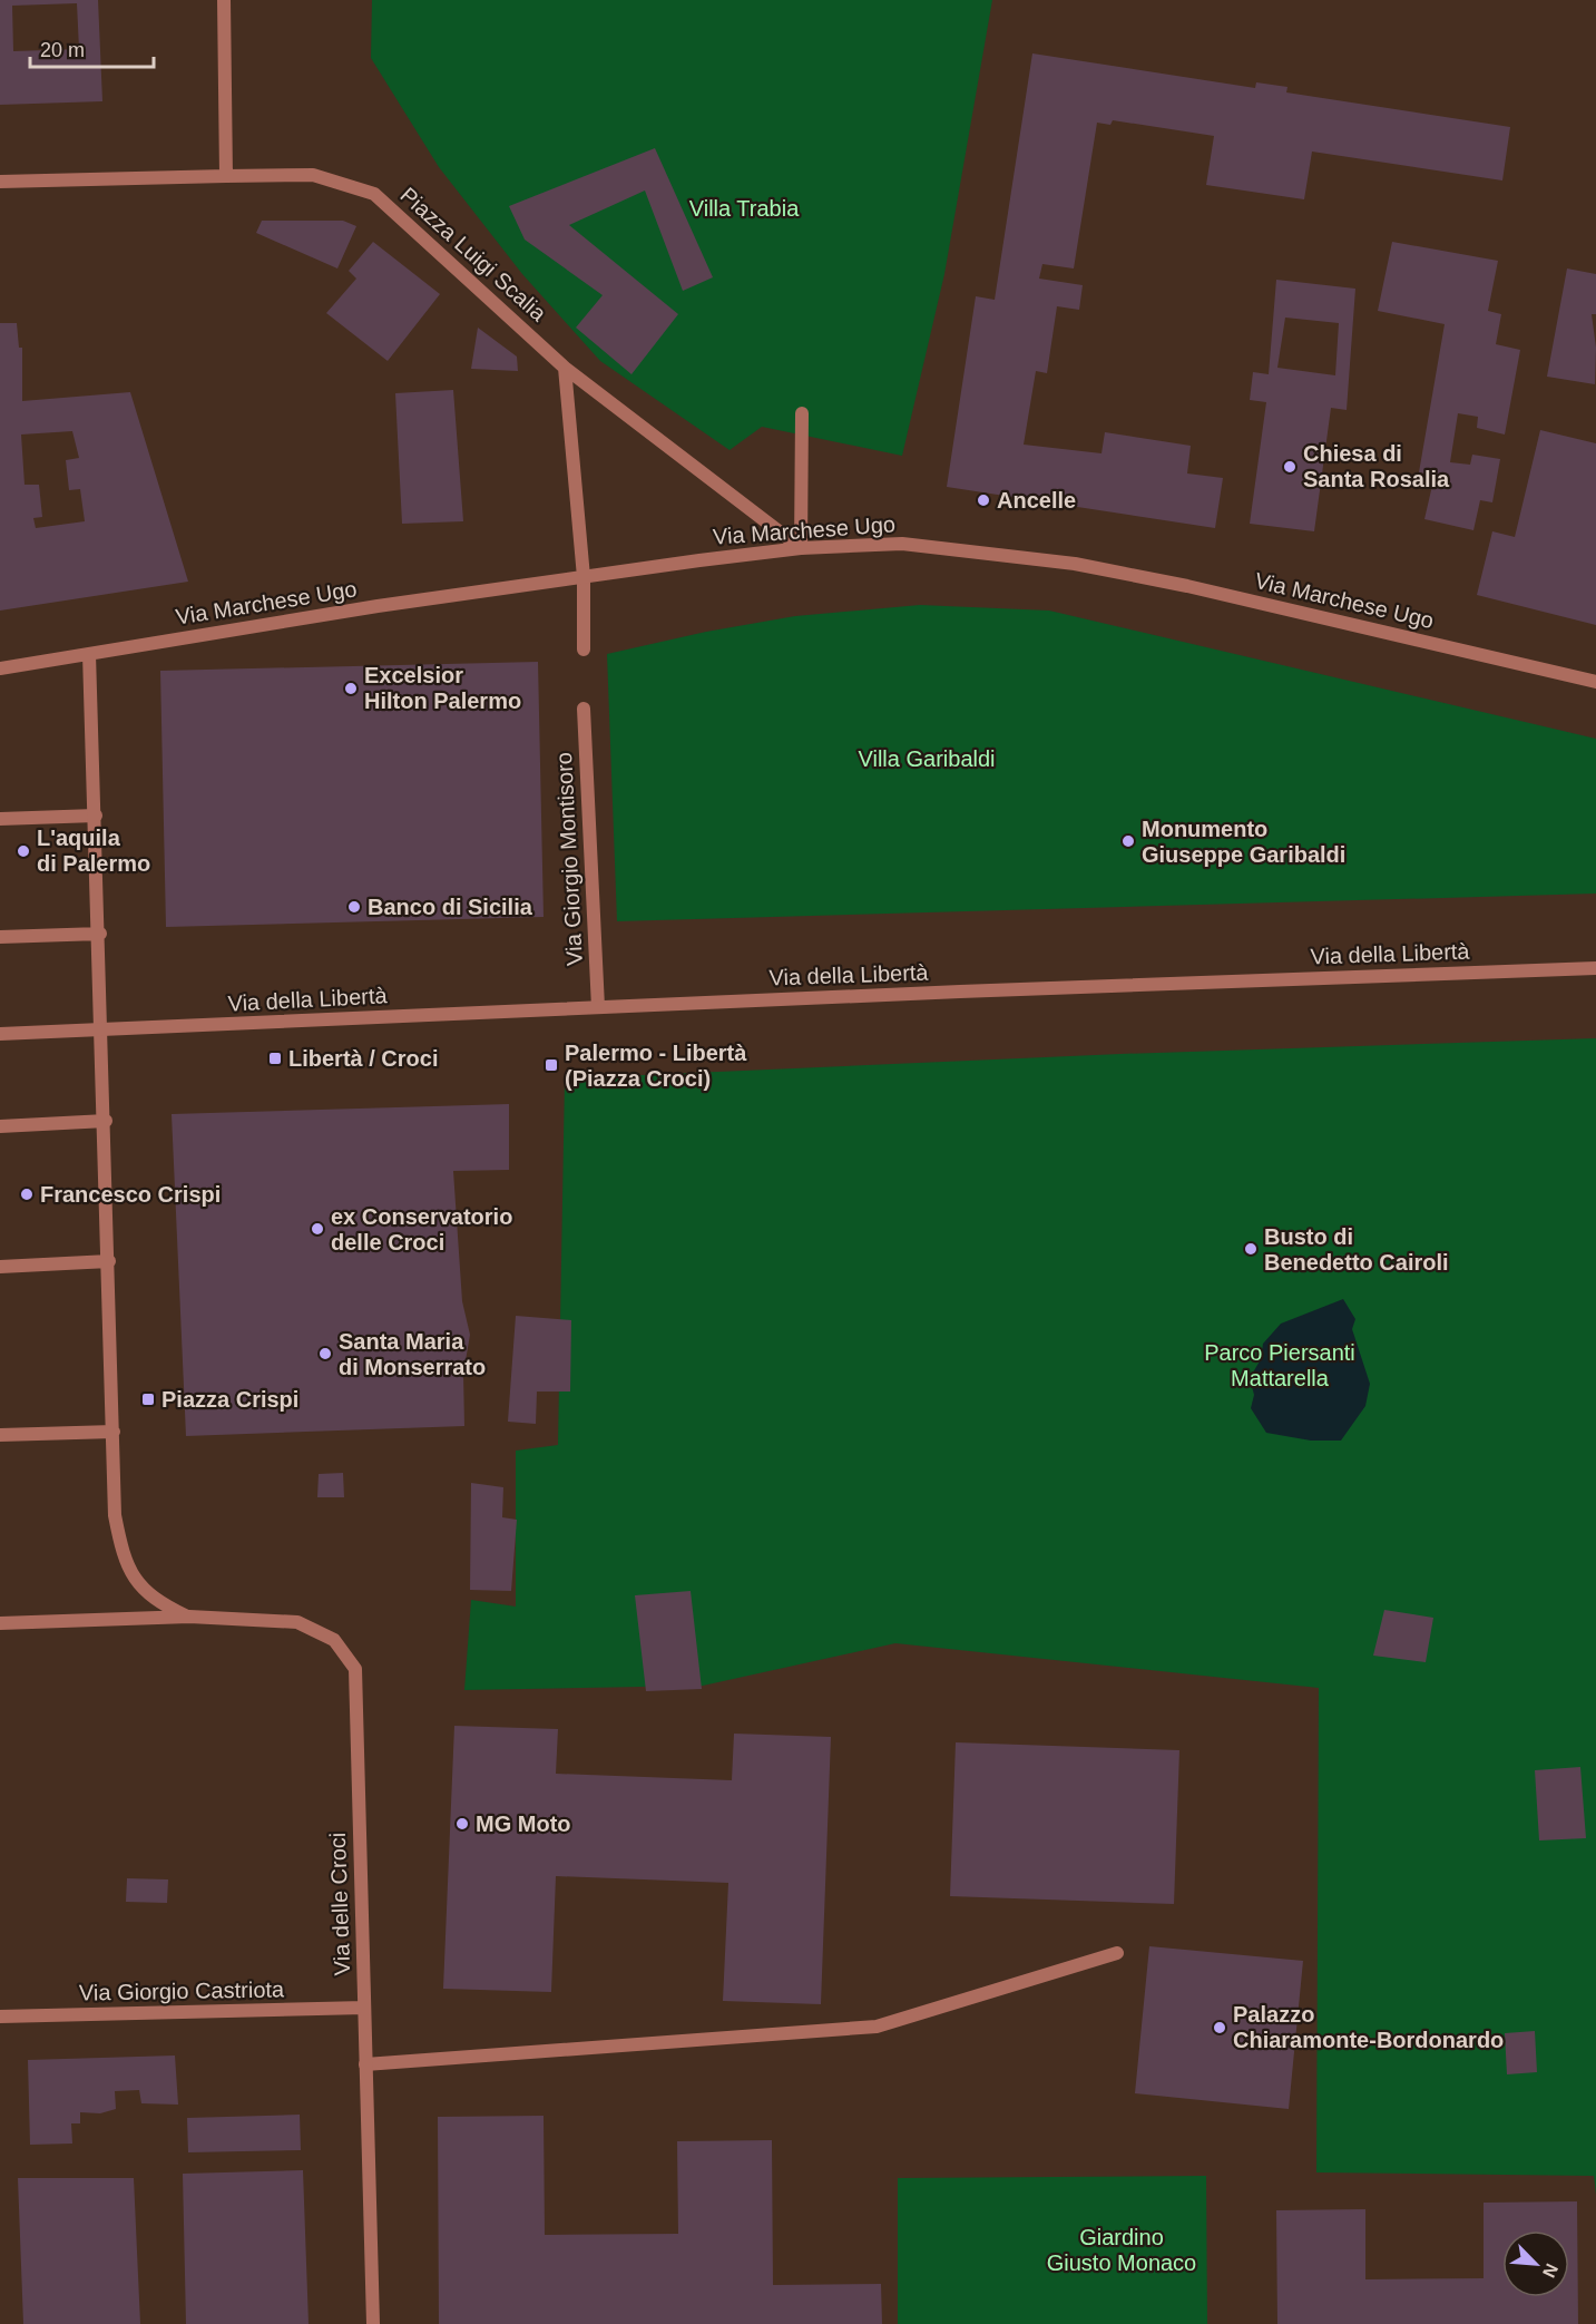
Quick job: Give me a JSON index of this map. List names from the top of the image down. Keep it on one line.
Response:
{"streets":{"street":["Piazza Luigi Scalia","Via Marchese Ugo","Via Giorgio Montisoro","Via della Libertà","Via delle Croci","Via Giorgio Castriota"]},"crossings":[["Piazza Luigi Scalia","Via Marchese Ugo"],["Via Giorgio Montisoro","Via della Libertà"],["Via delle Croci","Via Giorgio Castriota"]],"parks":["Villa Trabia","Villa Garibaldi","Parco Piersanti Mattarella","Giardino Giusto Monaco"],"places":{"other":["Chiesa di Santa Rosalia","Ancelle","Excelsior Hilton Palermo","Monumento Giuseppe Garibaldi","L'aquila di Palermo","Banco di Sicilia","Francesco Crispi","ex Conservatorio delle Croci","Busto di Benedetto Cairoli","Santa Maria di Monserrato","MG Moto","Palazzo Chiaramonte-Bordonardo"],"transit":["Libertà / Croci","Palermo - Libertà (Piazza Croci)","Piazza Crispi"]},"scale_bar":"20 m","north":"bottom right"}
